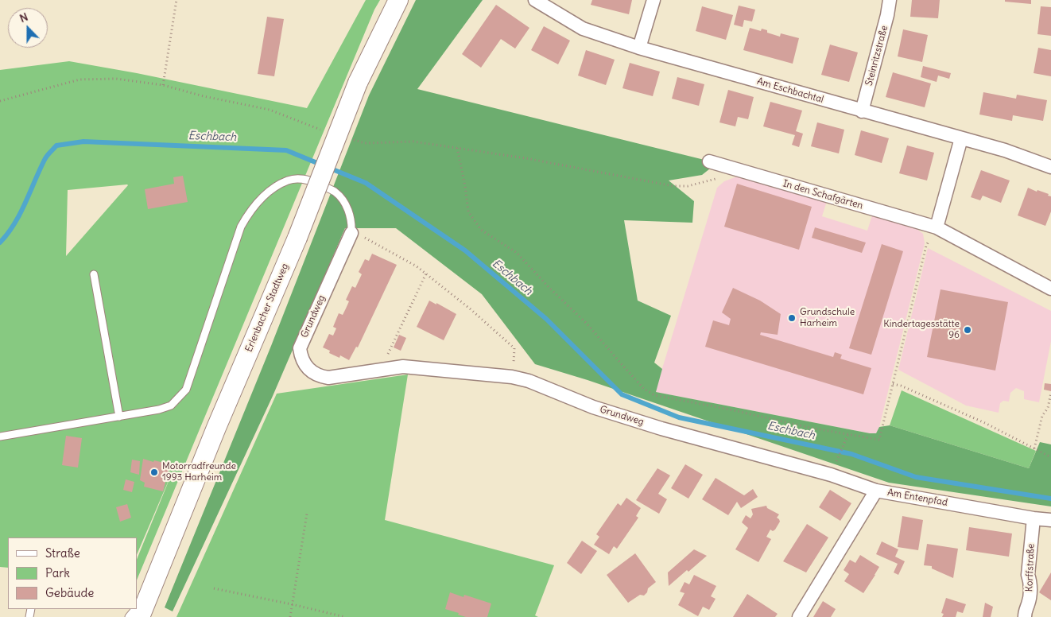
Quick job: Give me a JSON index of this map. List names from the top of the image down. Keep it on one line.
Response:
{"streets":{"street":["Steinritzstraße","Am Eschbachtal","In den Schafgärten","Erlenbacher Stadtweg","Grundweg","Am Entenpfad","Korffstraße"]},"crossings":[["Steinritzstraße","Am Eschbachtal"],["Grundweg","Am Entenpfad"],["Am Entenpfad","Korffstraße"]],"water":["Eschbach"],"places":["Grundschule Harheim","Kindertagesstätte 96","Motorradfreunde 1993 Harheim"],"legend":["Straße","Park","Gebäude"],"north":"top"}
